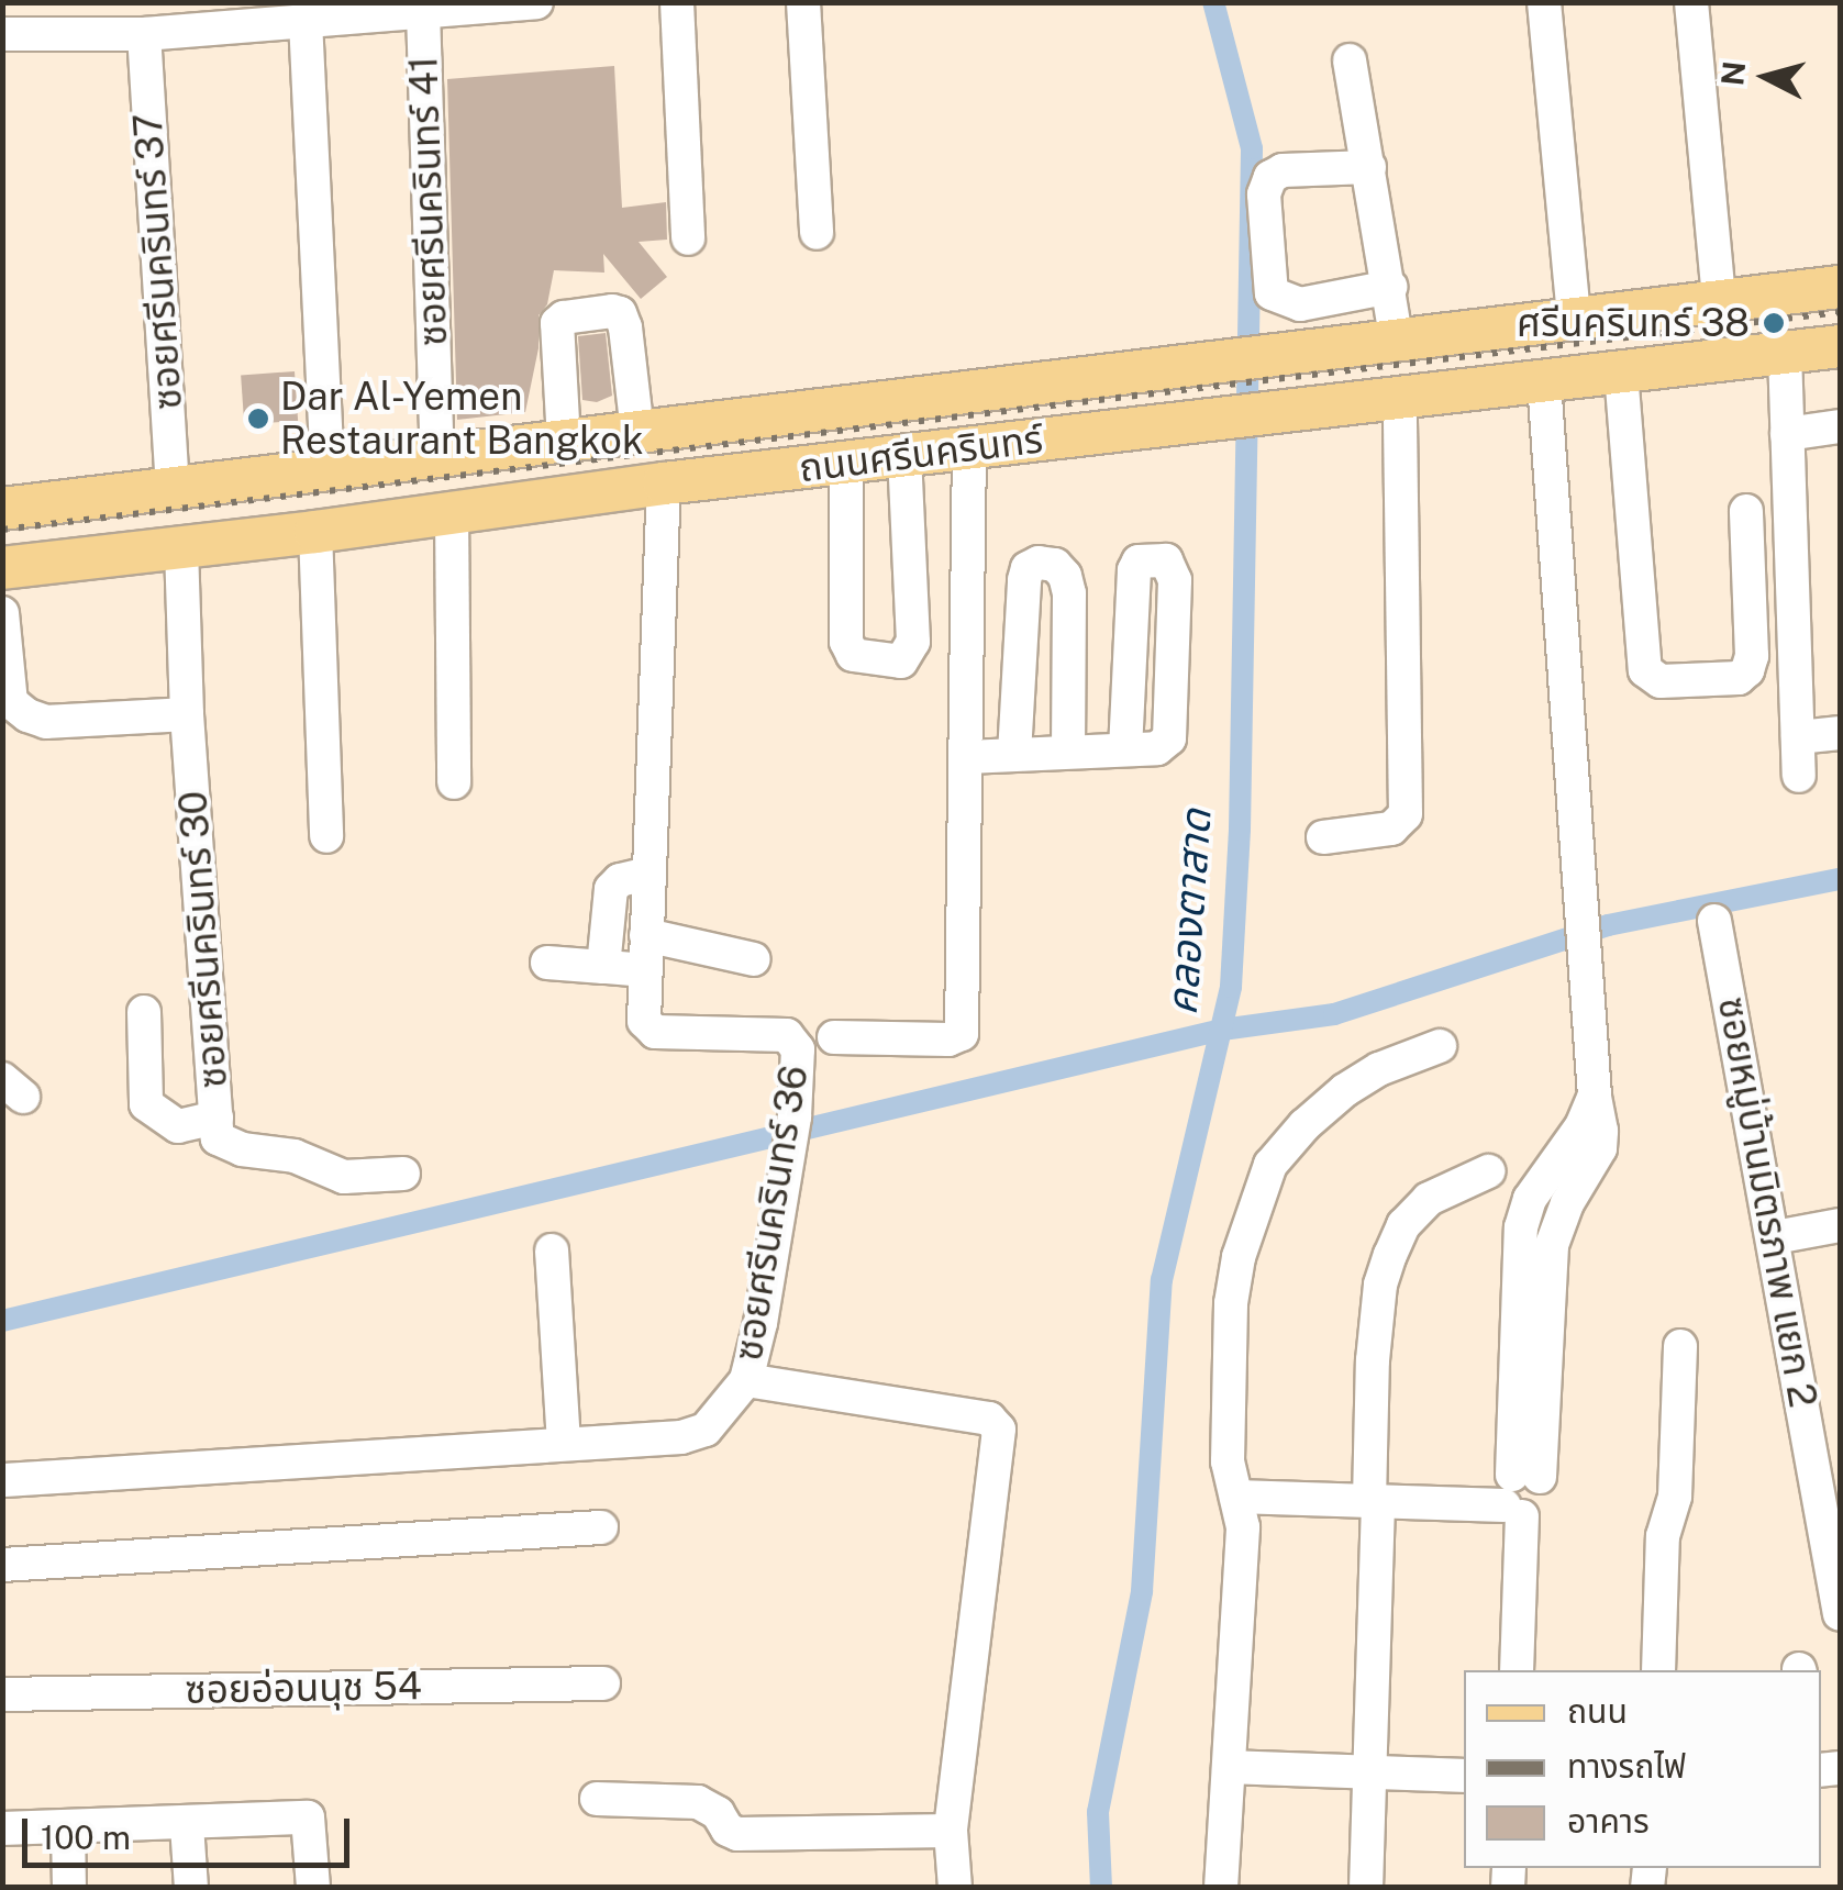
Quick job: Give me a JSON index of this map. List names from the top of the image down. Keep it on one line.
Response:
{"streets":{"main road":["ถนนศรีนครินทร์"],"street":["ซอยศรีนครินทร์ 41","ซอยศรีนครินทร์ 37","ซอยศรีนครินทร์ 30","ซอยหมู่บ้านมิตรภาพ แยก 2","ซอยศรีนครินทร์ 36","ซอยอ่อนนุช 54"]},"crossings":[["ซอยศรีนครินทร์ 41","ถนนศรีนครินทร์"],["ซอยศรีนครินทร์ 37","ถนนศรีนครินทร์"],["ถนนศรีนครินทร์","ซอยศรีนครินทร์ 30"],["ถนนศรีนครินทร์","ซอยศรีนครินทร์ 36"]],"water":["คลองตาสาด"],"places":["ศรีนครินทร์ 38","Dar Al-Yemen Restaurant Bangkok"],"legend":["ถนน","ทางรถไฟ","อาคาร"],"scale_bar":"100 m","north":"left"}
